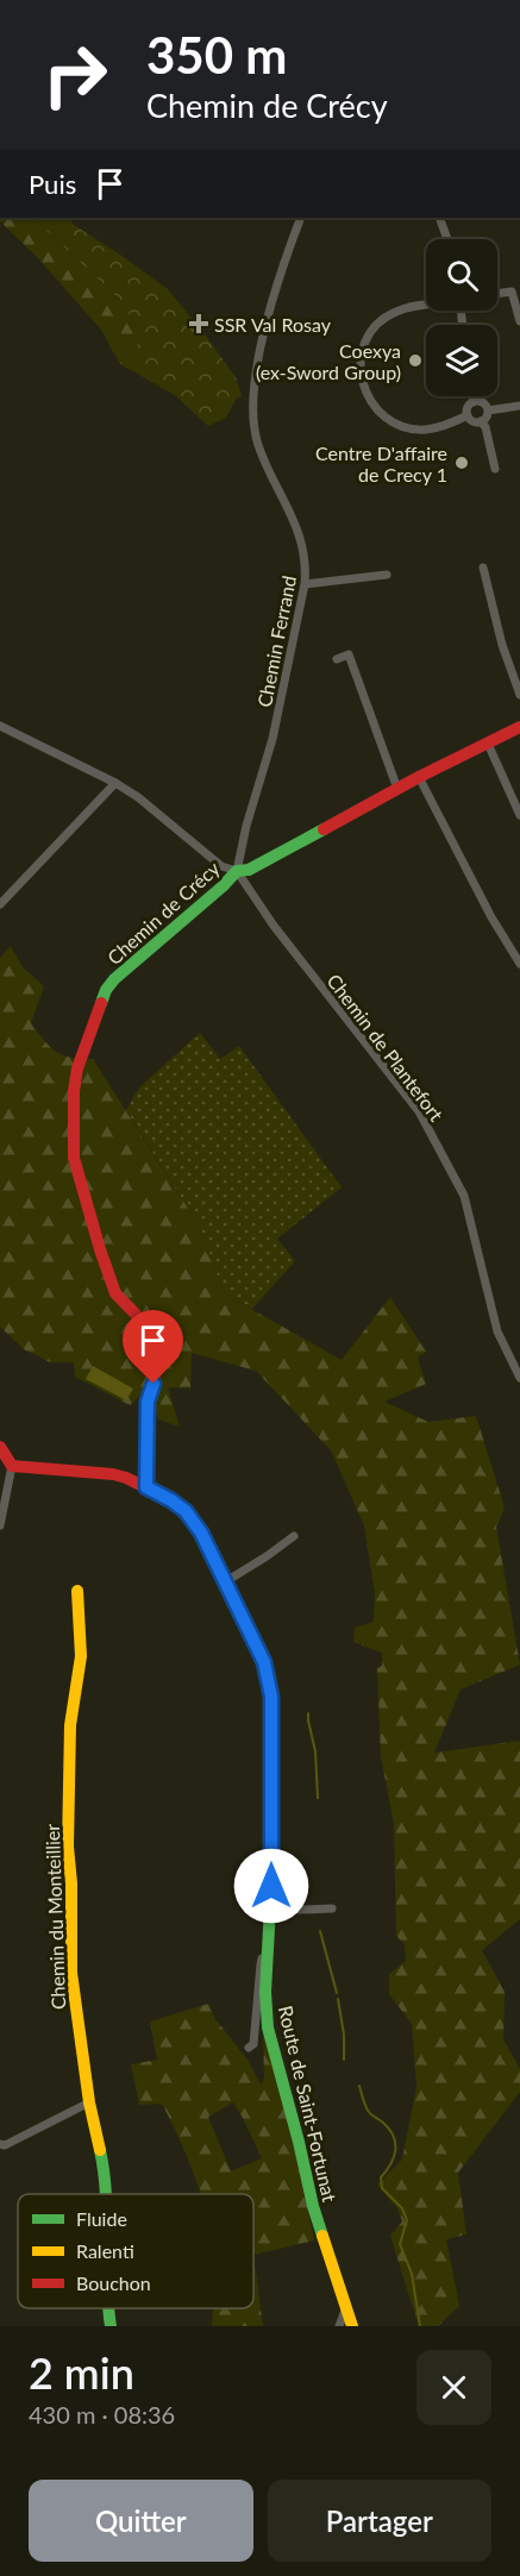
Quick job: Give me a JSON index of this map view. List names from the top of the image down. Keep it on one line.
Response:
{"streets":{"street":["Chemin Ferrand","Chemin de Crécy","Chemin de Plantefort","Chemin du Monteillier","Route de Saint-Fortunat"]},"crossings":[["Chemin Ferrand","Chemin de Crécy"],["Chemin Ferrand","Chemin de Plantefort"],["Chemin de Crécy","Chemin de Plantefort"],["Chemin de Crécy","Route de Saint-Fortunat"]],"places":{"health":["SSR Val Rosay"],"other":["Coexya (ex-Sword Group)","Centre D'affaire de Crecy 1"]},"legend":["Fluide","Ralenti","Bouchon"],"page":{"turn":["350 m","Chemin de Crécy"],"then":"Puis","heading":["2 min","430 m · 08:36"],"buttons":["Quitter","Partager"]}}
